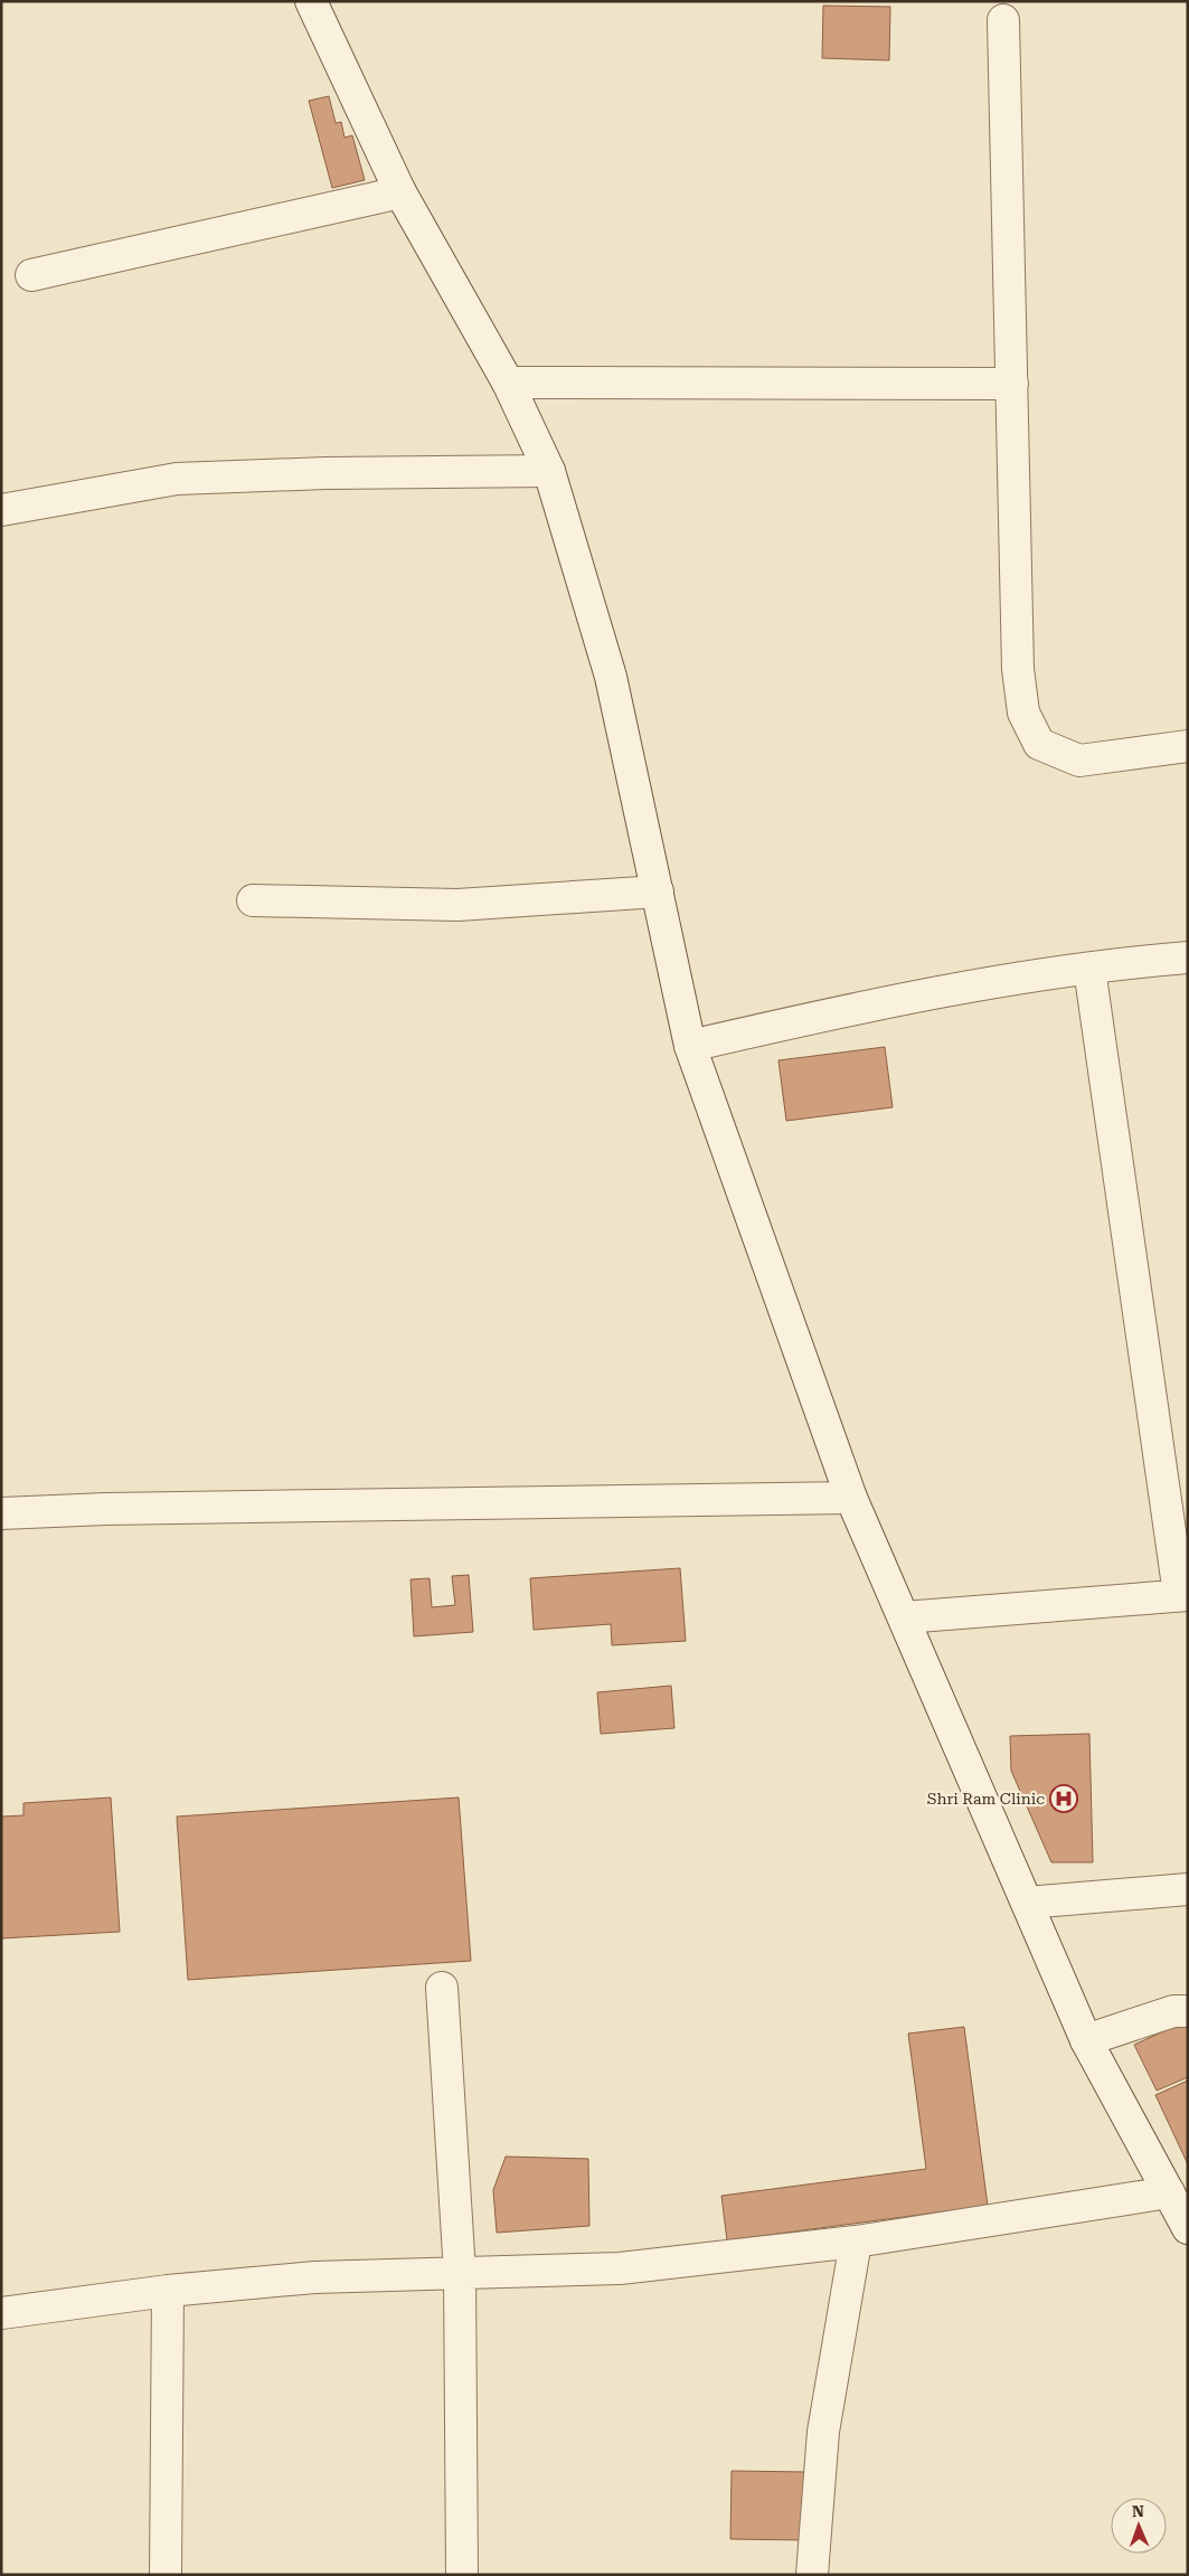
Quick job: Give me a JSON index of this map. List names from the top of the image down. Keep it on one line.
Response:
{"places":{"hospital":["Shri Ram Clinic"]},"north":"top"}
